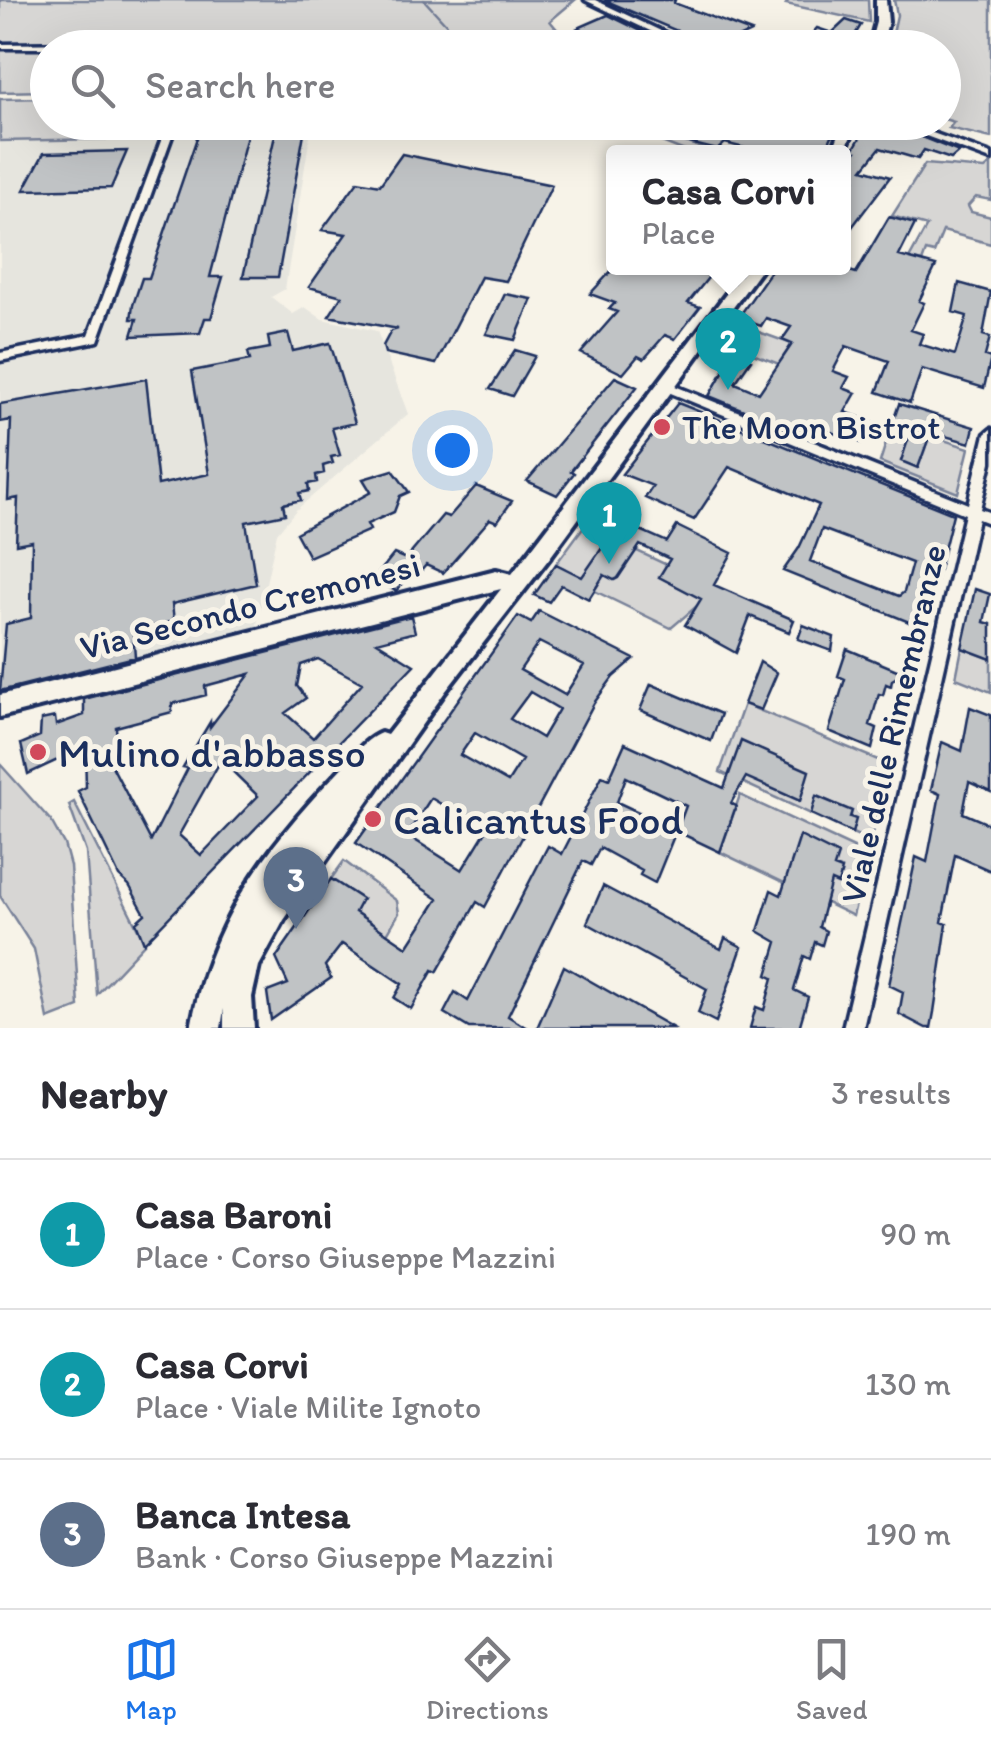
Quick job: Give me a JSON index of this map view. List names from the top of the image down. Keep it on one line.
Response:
{"streets":{"street":["Via Secondo Cremonesi","Viale delle Rimembranze"]},"places":["The Moon Bistrot","Mulino d'abbasso","Calicantus Food"],"page":{"search":"Search here","popup":["Casa Corvi","Place"],"pins":["2","1","3"],"heading":["Nearby","3 results"],"list":[{"mark":"1","name":"Casa Baroni","note":"Place · Corso Giuseppe Mazzini","value":"90 m"},{"mark":"2","name":"Casa Corvi","note":"Place · Viale Milite Ignoto","value":"130 m"},{"mark":"3","name":"Banca Intesa","note":"Bank · Corso Giuseppe Mazzini","value":"190 m"}],"nav":["Map","Directions","Saved"]}}
